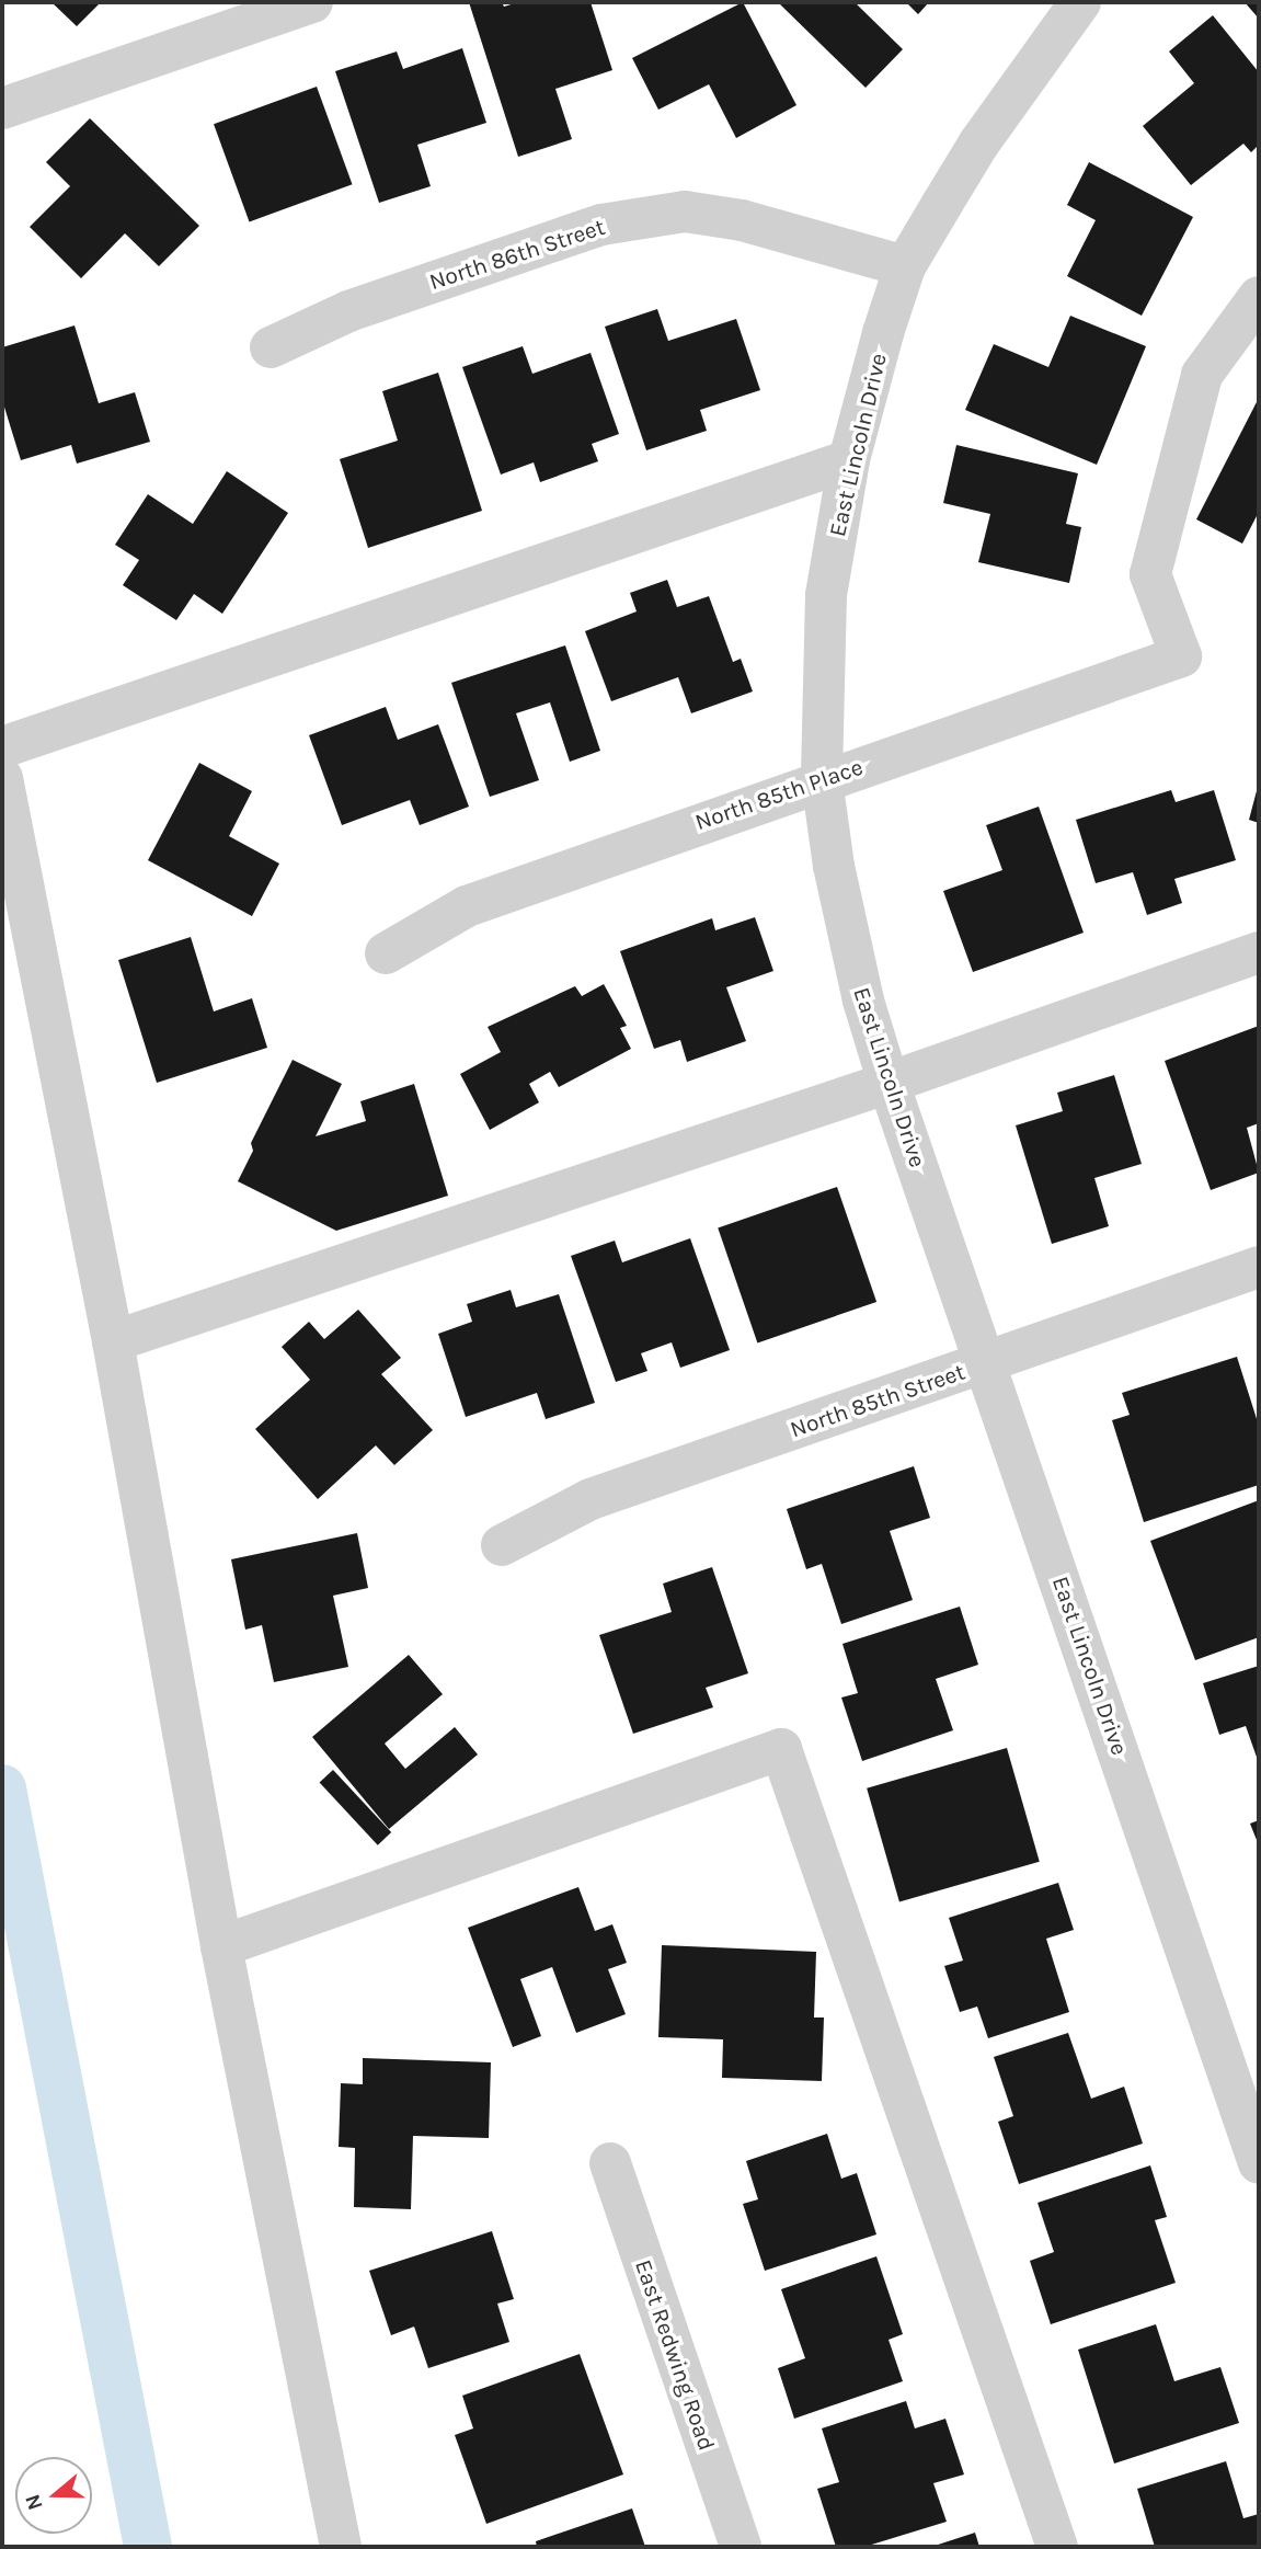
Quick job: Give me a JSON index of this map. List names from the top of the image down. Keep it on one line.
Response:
{"streets":{"street":["North 86th Street","East Lincoln Drive","North 85th Place","North 85th Street","East Redwing Road"]},"crossings":[["North 86th Street","East Lincoln Drive"],["East Lincoln Drive","North 85th Place"],["East Lincoln Drive","North 85th Street"]],"north":"left"}
